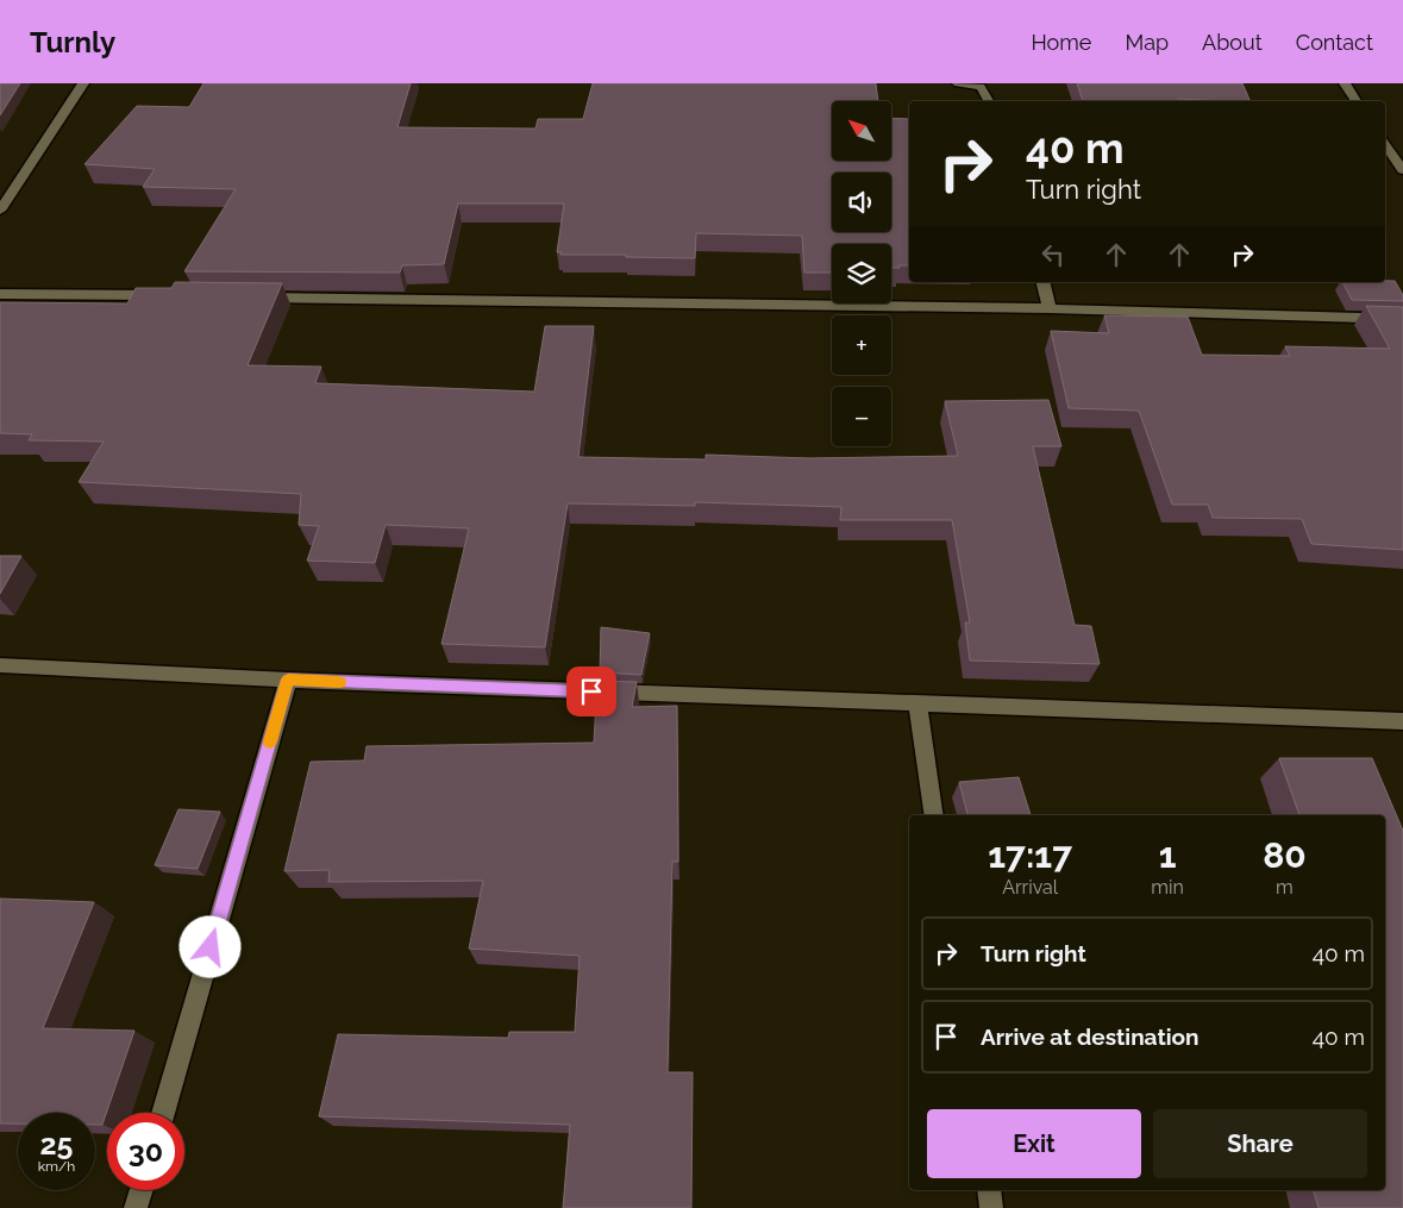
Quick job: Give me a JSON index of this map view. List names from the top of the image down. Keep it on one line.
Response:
{"north":"top left","page":{"header":"Turnly","nav":["Home","Map","About","Contact"],"map_buttons":["+","−"],"turn":["40 m","Turn right"],"eta":["17:17","Arrival","1","min","80","m"],"list":[{"name":"Turn right","value":"40 m"},{"name":"Arrive at destination","value":"40 m"}],"buttons":["Exit","Share"],"speed":"25 km/h","limit":"30"}}
